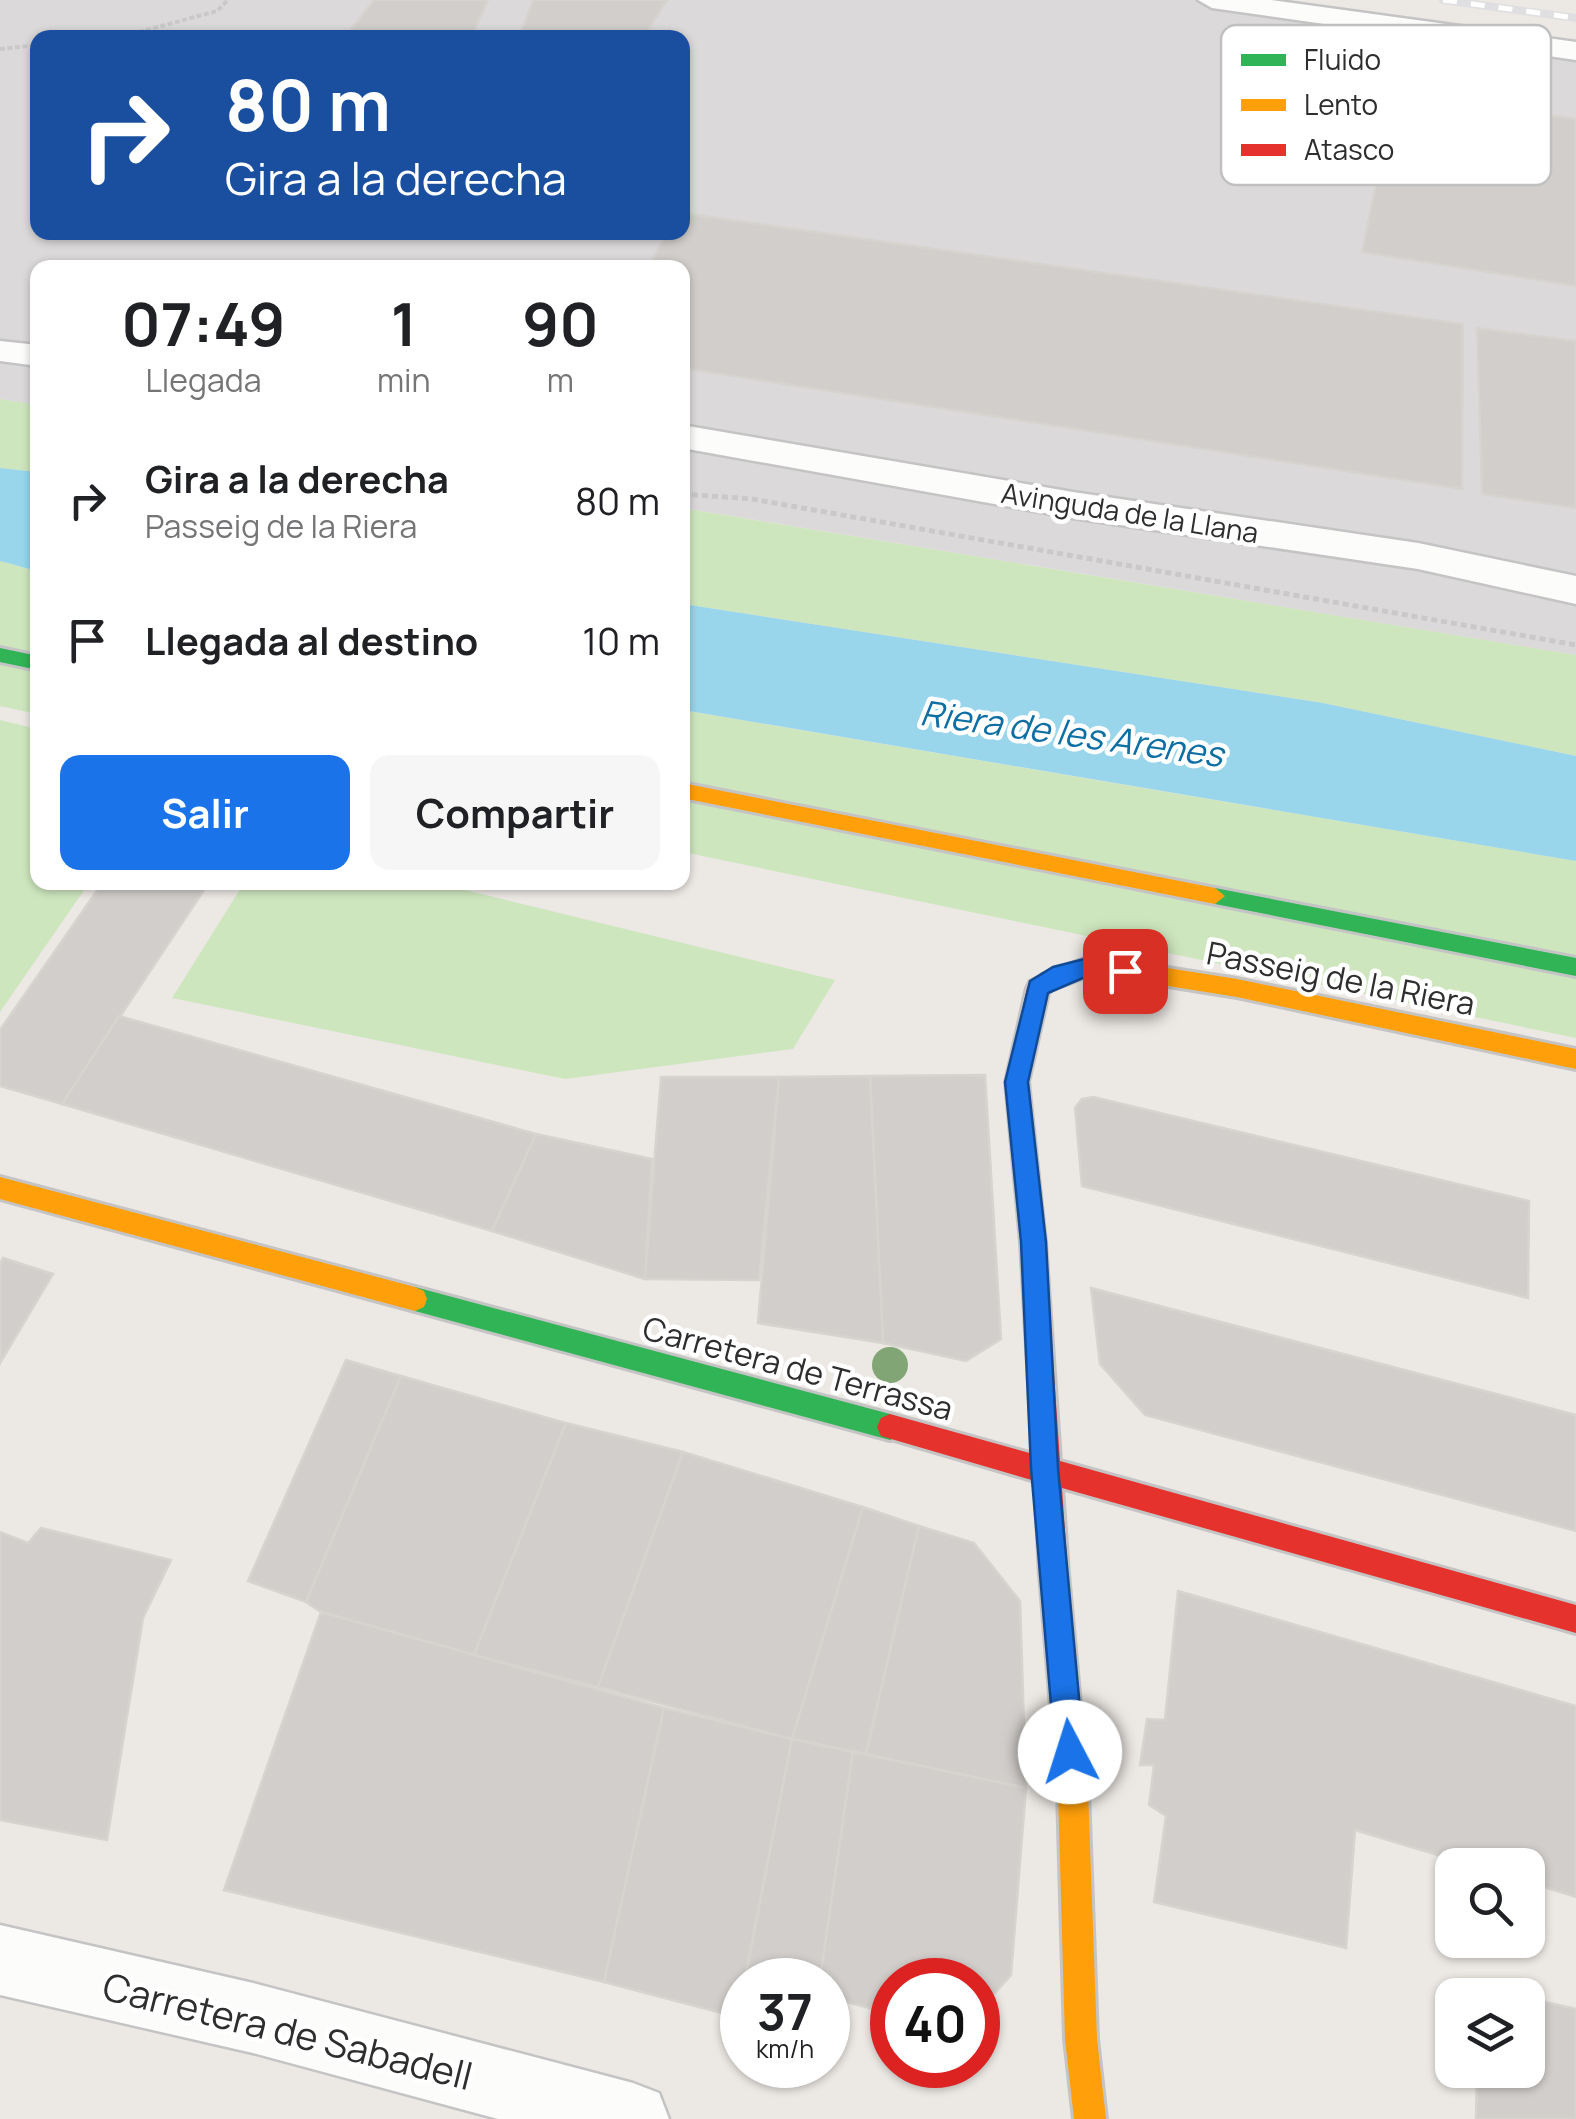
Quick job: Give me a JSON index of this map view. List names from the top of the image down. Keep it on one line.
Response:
{"streets":{"street":["Avinguda de la Llana","Passeig de la Riera","Carretera de Terrassa","Carretera de Sabadell"]},"crossings":[["Passeig de la Riera","Carretera de Terrassa"]],"water":["Riera de les Arenes"],"legend":["Fluido","Lento","Atasco"],"page":{"turn":["80 m","Gira a la derecha"],"eta":["07:49","Llegada","1","min","90","m"],"list":[{"name":"Gira a la derecha","note":"Passeig de la Riera","value":"80 m"},{"name":"Llegada al destino","value":"10 m"}],"buttons":["Salir","Compartir"],"speed":"37 km/h","limit":"40"}}
